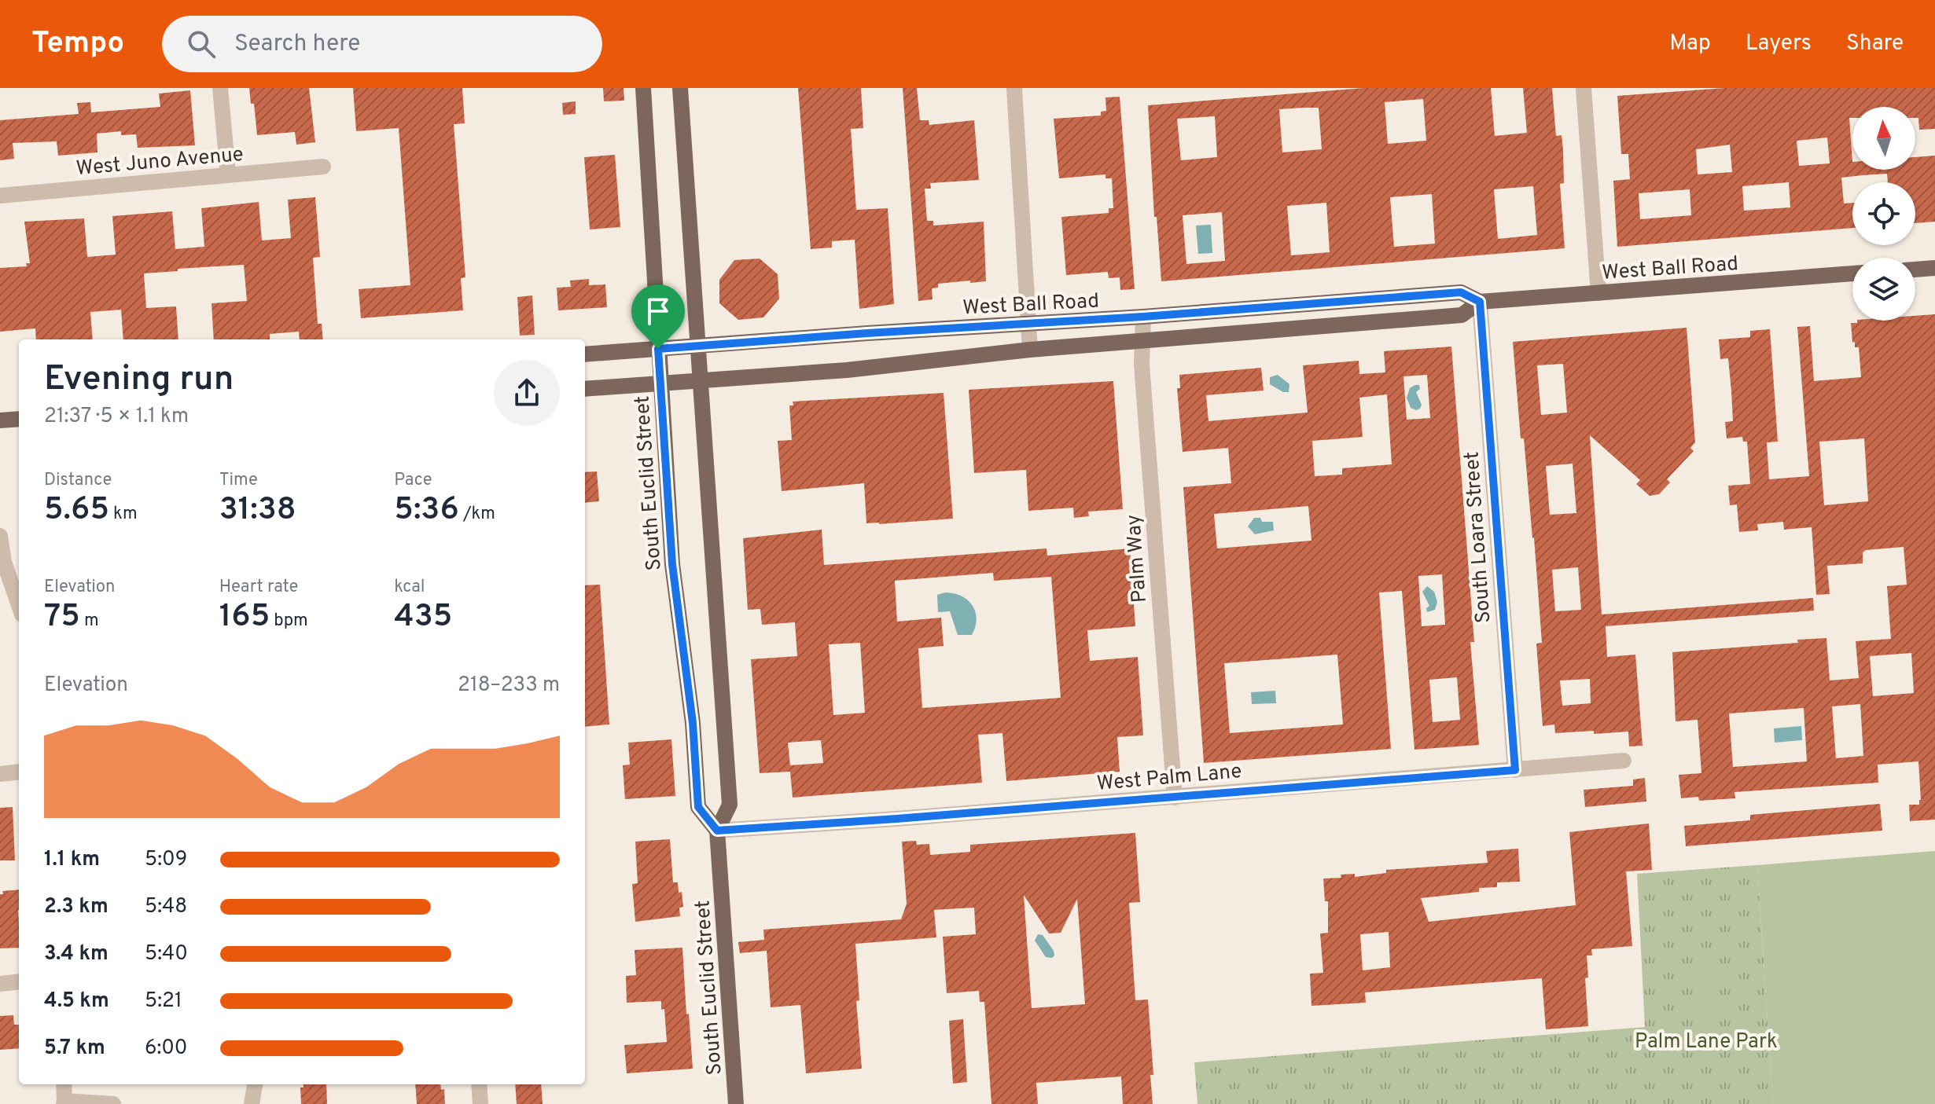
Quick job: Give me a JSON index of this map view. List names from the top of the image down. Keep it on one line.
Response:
{"streets":{"main road":["West Ball Road","South Euclid Street"],"street":["West Juno Avenue","South Loara Street","Palm Way","West Palm Lane"]},"crossings":[["West Ball Road","South Euclid Street"],["West Ball Road","South Loara Street"],["West Ball Road","Palm Way"],["South Euclid Street","West Palm Lane"],["South Loara Street","West Palm Lane"],["Palm Way","West Palm Lane"]],"parks":["Palm Lane Park"],"north":"top","page":{"header":"Tempo","search":"Search here","nav":["Map","Layers","Share"],"heading":["Evening run","21:37 · 5 × 1.1 km"],"stats":[["Distance","5.65 km"],["Time","31:38"],["Pace","5:36 /km"],["Elevation","75 m"],["Heart rate","165 bpm"],["kcal","435"]],"chart":["Elevation","218–233 m"],"list":[{"name":"1.1 km","note":"5:09"},{"name":"2.3 km","note":"5:48"},{"name":"3.4 km","note":"5:40"},{"name":"4.5 km","note":"5:21"},{"name":"5.7 km","note":"6:00"}]}}
